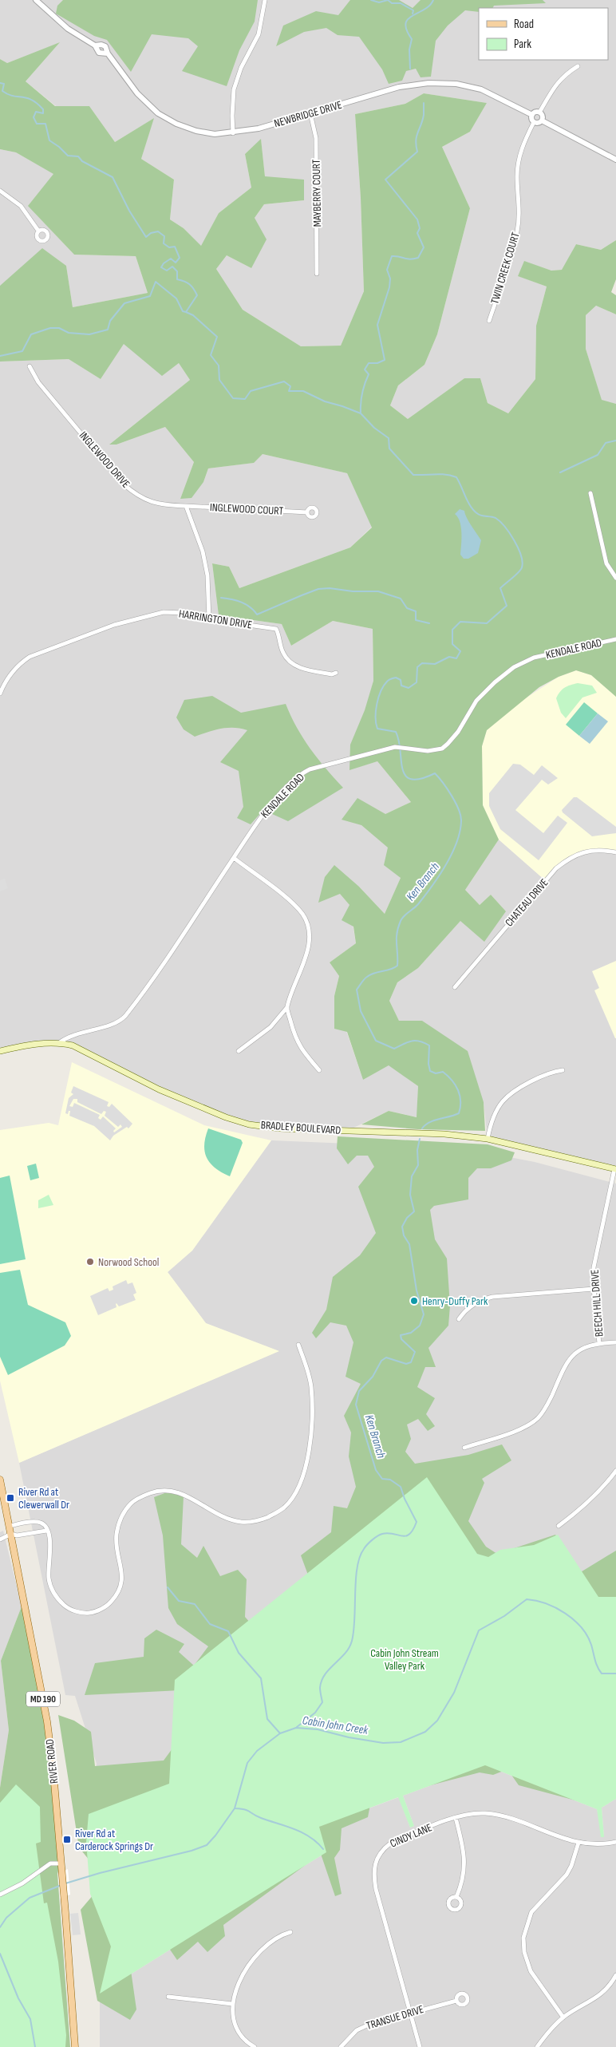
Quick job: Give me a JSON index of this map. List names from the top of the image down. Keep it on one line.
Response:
{"streets":{"main road":["BRADLEY BOULEVARD","MD 190","RIVER ROAD"],"street":["NEWBRIDGE DRIVE","MAYBERRY COURT","TWIN CREEK COURT","INGLEWOOD DRIVE","INGLEWOOD COURT","HARRINGTON DRIVE","KENDALE ROAD","CHATEAU DRIVE","BEECH HILL DRIVE","CINDY LANE","TRANSUE DRIVE"]},"crossings":[["NEWBRIDGE DRIVE","MAYBERRY COURT"],["NEWBRIDGE DRIVE","TWIN CREEK COURT"],["INGLEWOOD DRIVE","INGLEWOOD COURT"],["KENDALE ROAD","BRADLEY BOULEVARD"],["BRADLEY BOULEVARD","BEECH HILL DRIVE"],["CINDY LANE","TRANSUE DRIVE"]],"water":["Ken Branch","Cabin John Creek"],"parks":["Cabin John Stream Valley Park"],"places":{"other":["Norwood School","Henry-Duffy Park"],"transit":["River Rd at Clewerwall Dr","River Rd at Carderock Springs Dr"]},"legend":["Road","Park"]}
